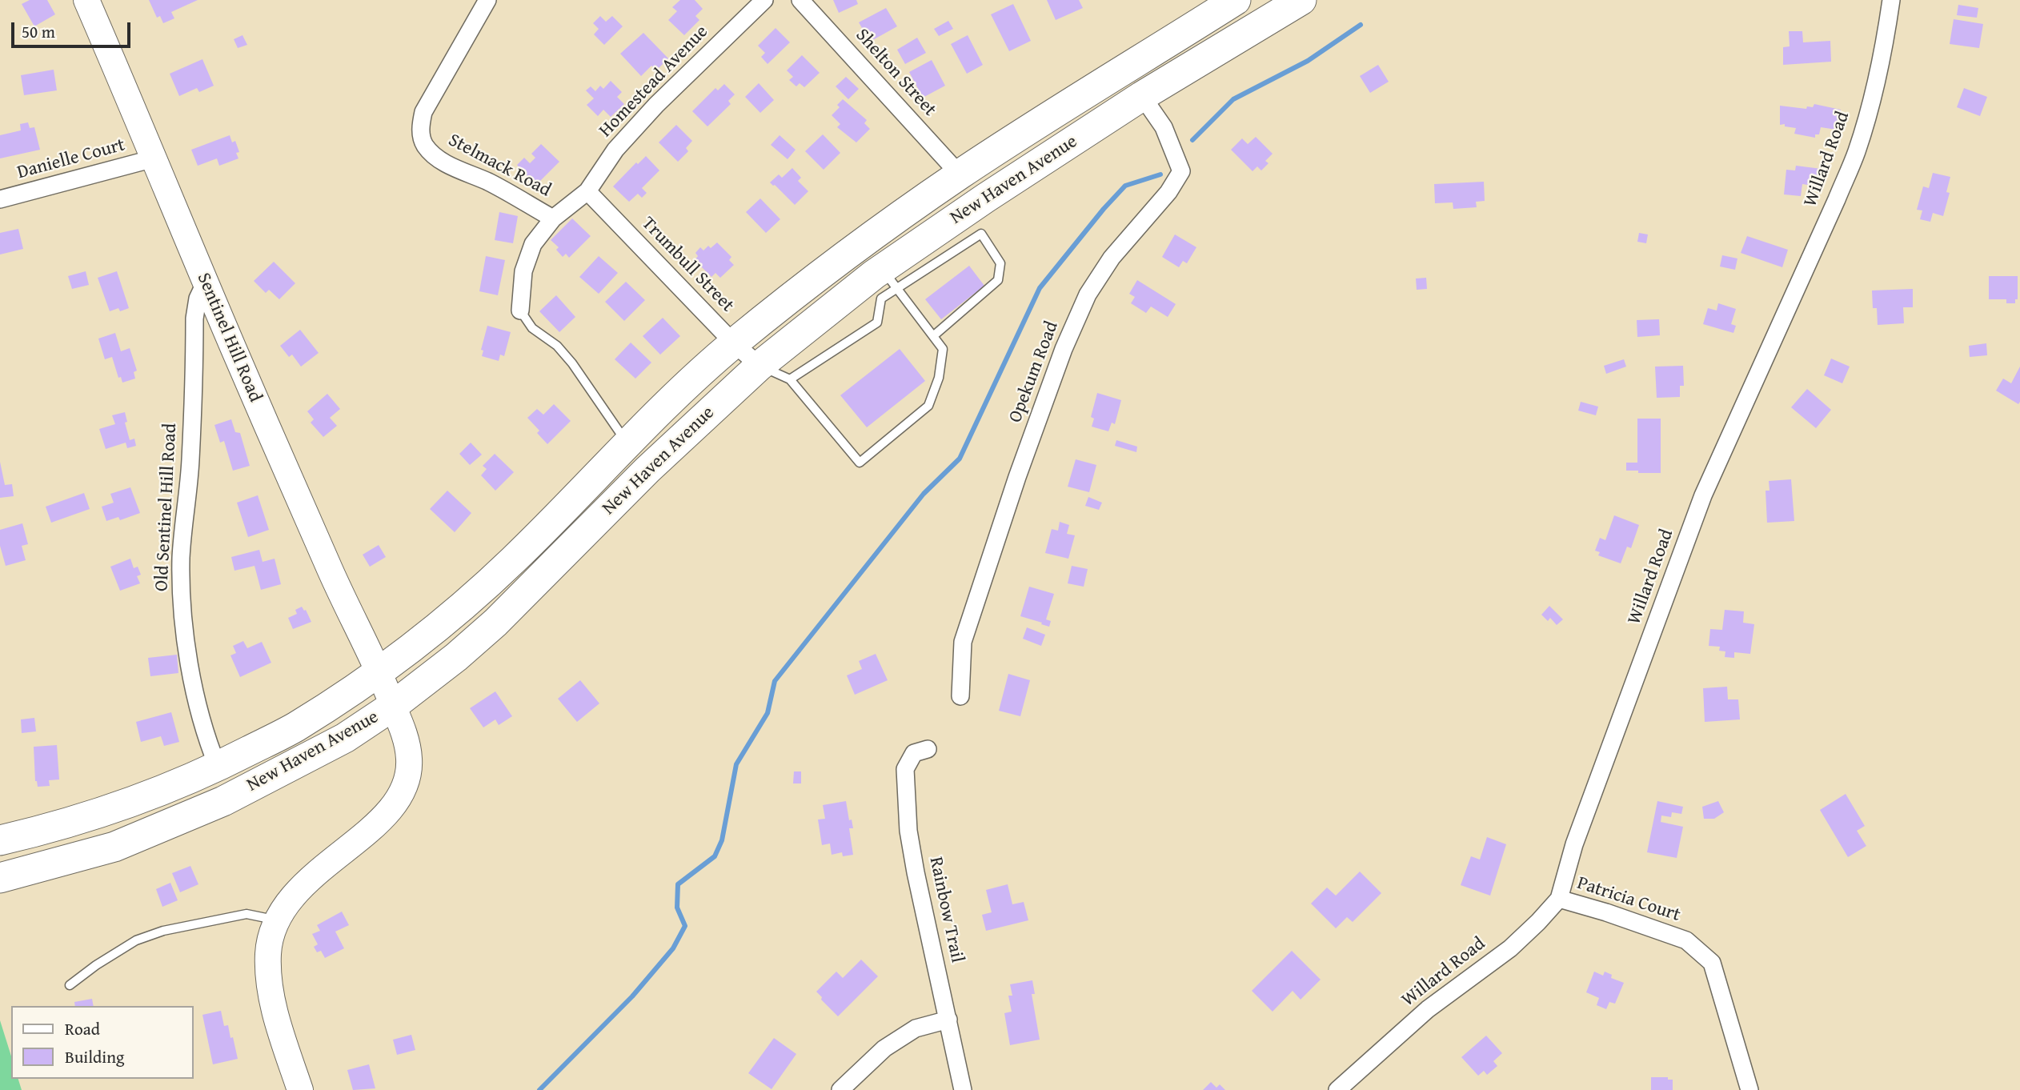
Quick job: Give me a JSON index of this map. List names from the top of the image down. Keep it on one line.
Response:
{"streets":{"highway":["New Haven Avenue"],"main road":["Sentinel Hill Road"],"street":["Shelton Street","Homestead Avenue","Danielle Court","Willard Road","Stelmack Road","Trumbull Street","Opekum Road","Old Sentinel Hill Road","Patricia Court","Rainbow Trail"]},"crossings":[["Shelton Street","New Haven Avenue"],["Homestead Avenue","Stelmack Road"],["Homestead Avenue","Trumbull Street"],["Danielle Court","Sentinel Hill Road"],["Willard Road","Patricia Court"],["New Haven Avenue","Trumbull Street"],["New Haven Avenue","Sentinel Hill Road"],["New Haven Avenue","Opekum Road"],["New Haven Avenue","Old Sentinel Hill Road"],["Sentinel Hill Road","Old Sentinel Hill Road"]],"legend":["Road","Building"],"scale_bar":"50 m"}
